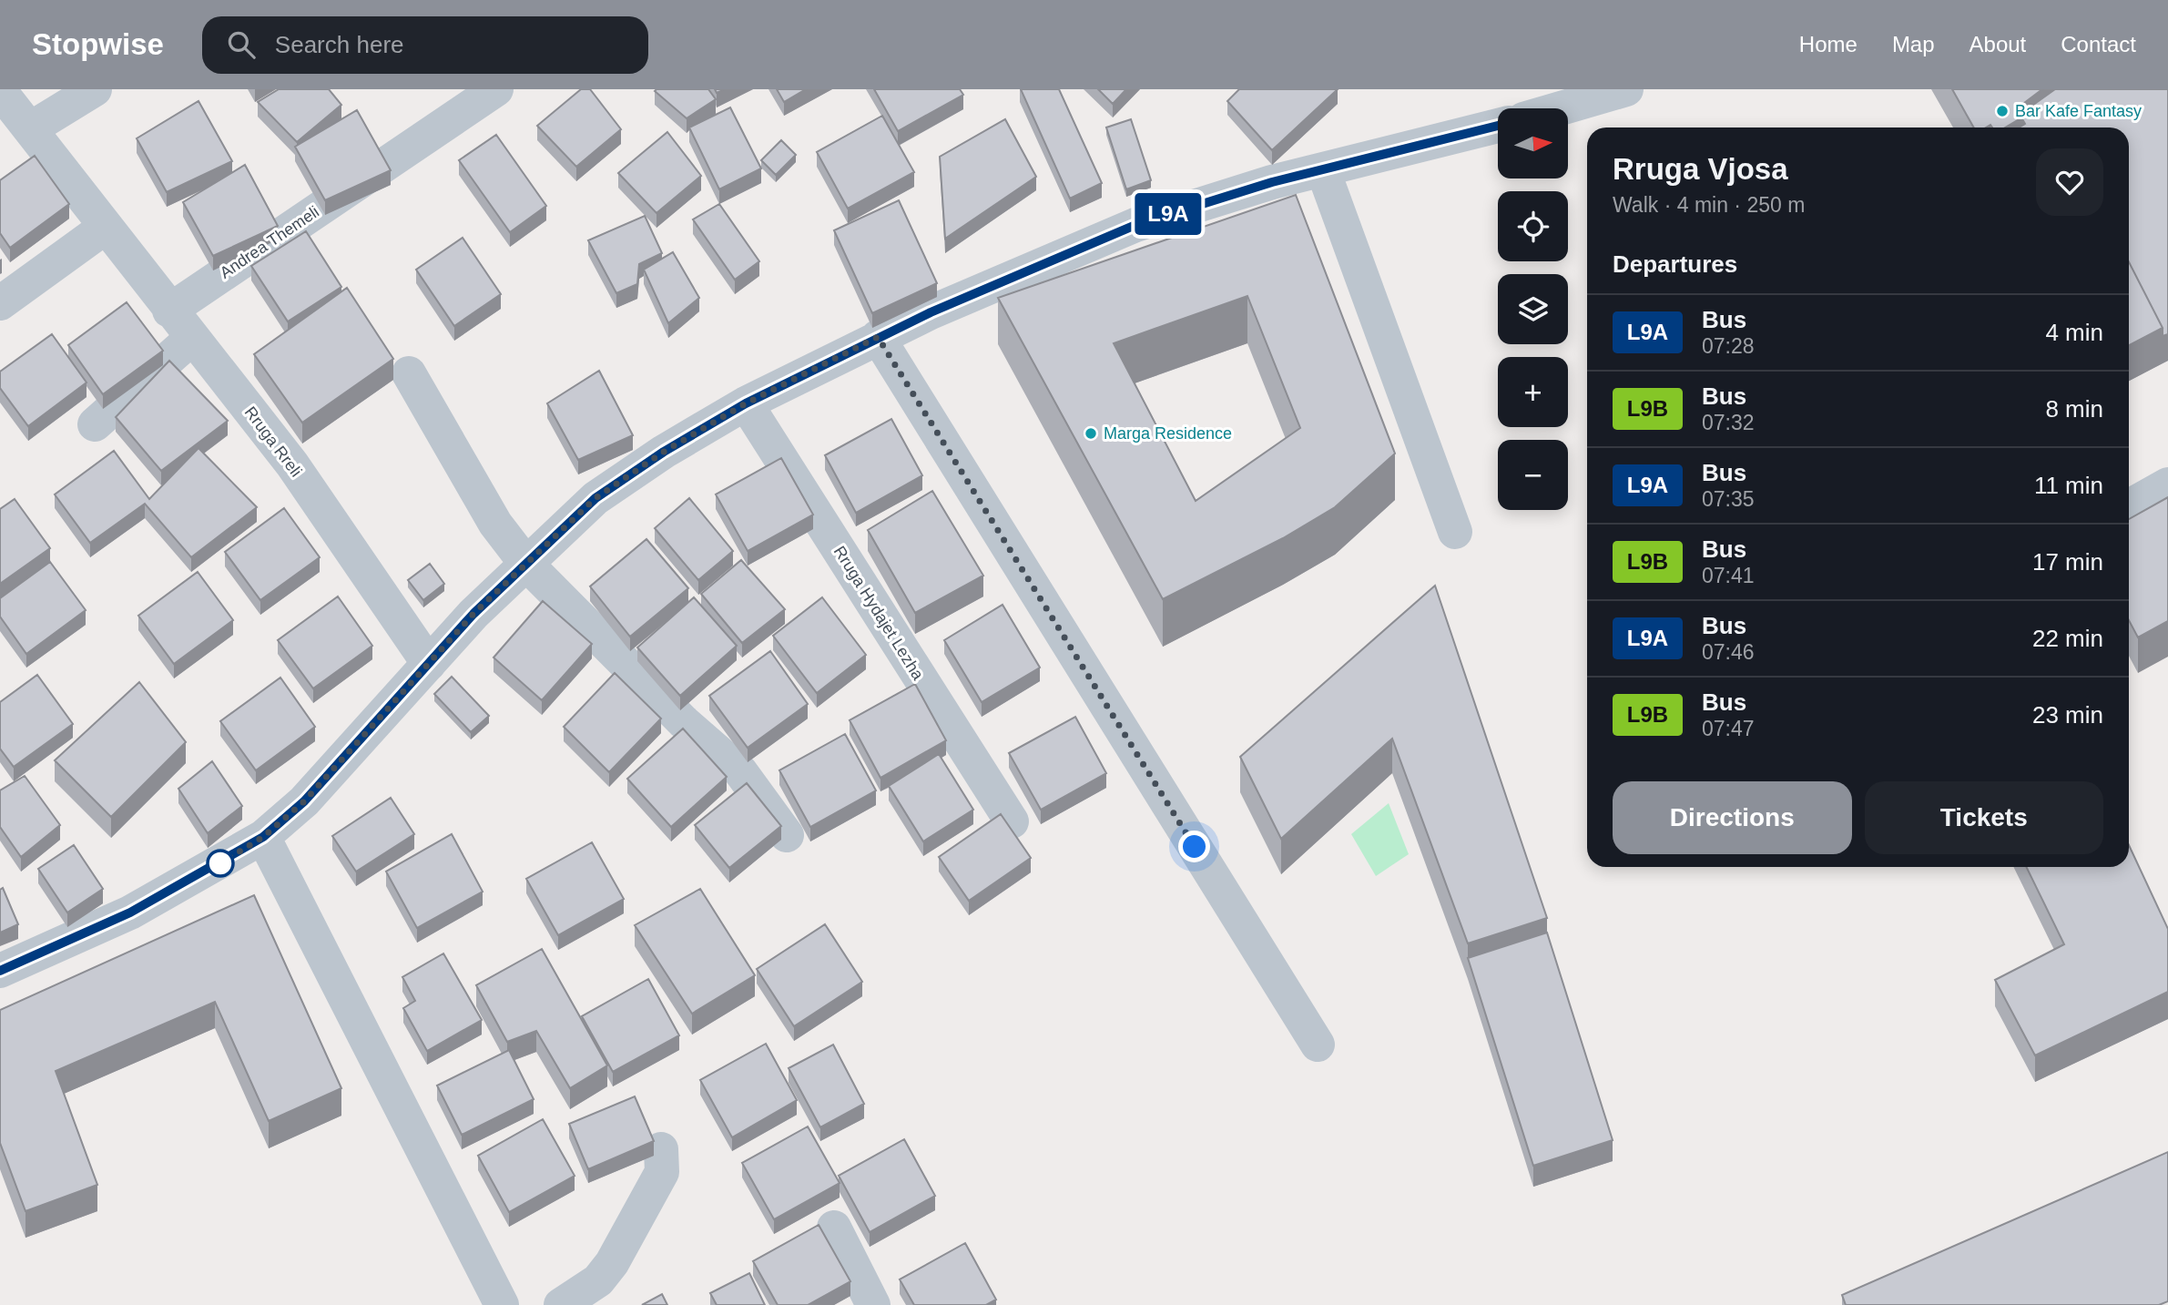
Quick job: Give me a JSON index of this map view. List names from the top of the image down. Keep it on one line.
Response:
{"streets":{"street":["Andrea Themeli","Rruga Rreli","Rruga Hydajet Lezha"]},"crossings":[["Andrea Themeli","Rruga Rreli"]],"places":["Bar Kafe Fantasy","Marga Residence"],"lines":["bus line L9A"],"north":"right","page":{"header":"Stopwise","search":"Search here","nav":["Home","Map","About","Contact"],"on_map":"L9A","map_buttons":["+","−"],"heading":[["Rruga Vjosa","Walk · 4 min · 250 m"],"Departures"],"list":[{"mark":"L9A","name":"Bus","note":"07:28","value":"4 min"},{"mark":"L9B","name":"Bus","note":"07:32","value":"8 min"},{"mark":"L9A","name":"Bus","note":"07:35","value":"11 min"},{"mark":"L9B","name":"Bus","note":"07:41","value":"17 min"},{"mark":"L9A","name":"Bus","note":"07:46","value":"22 min"},{"mark":"L9B","name":"Bus","note":"07:47","value":"23 min"}],"buttons":["Directions","Tickets"]}}
